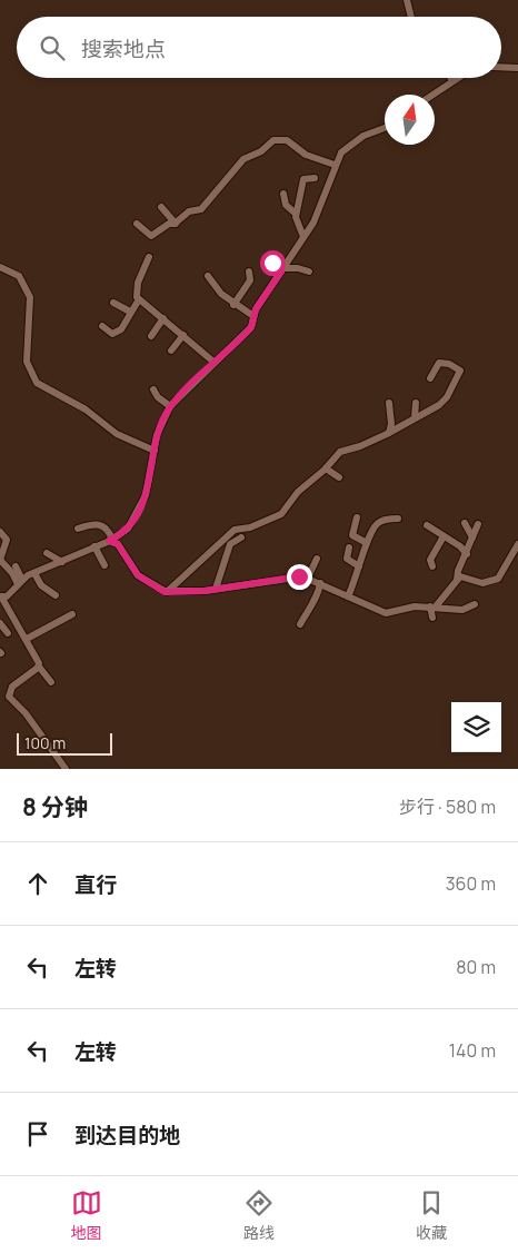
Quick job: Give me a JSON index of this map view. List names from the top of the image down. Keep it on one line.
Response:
{"scale_bar":"100 m","north":"top","page":{"search":"搜索地点","scale":"100 m","heading":["8 分钟","步行 · 580 m"],"list":[["直行","360 m"],["左转","80 m"],["左转","140 m"],"到达目的地"],"nav":["地图","路线","收藏"]}}
